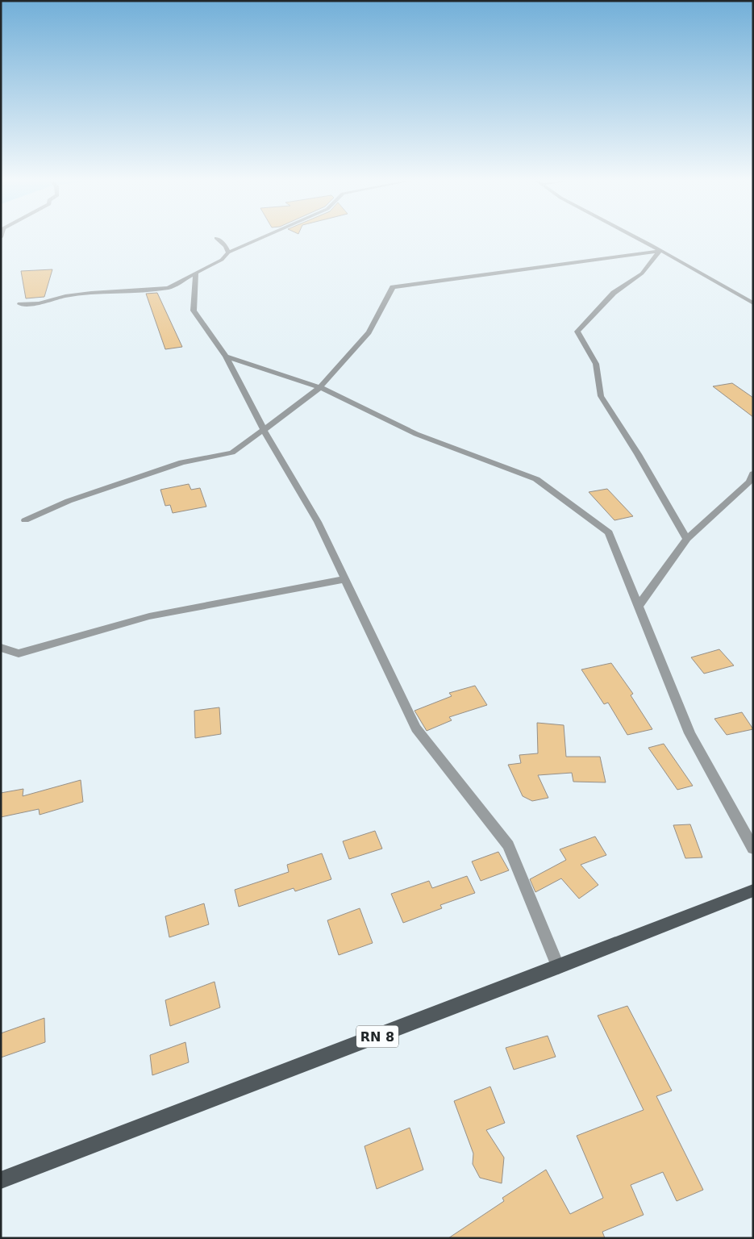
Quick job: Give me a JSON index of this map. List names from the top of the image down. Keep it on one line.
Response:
{"streets":{"main road":["RN 8"]}}
